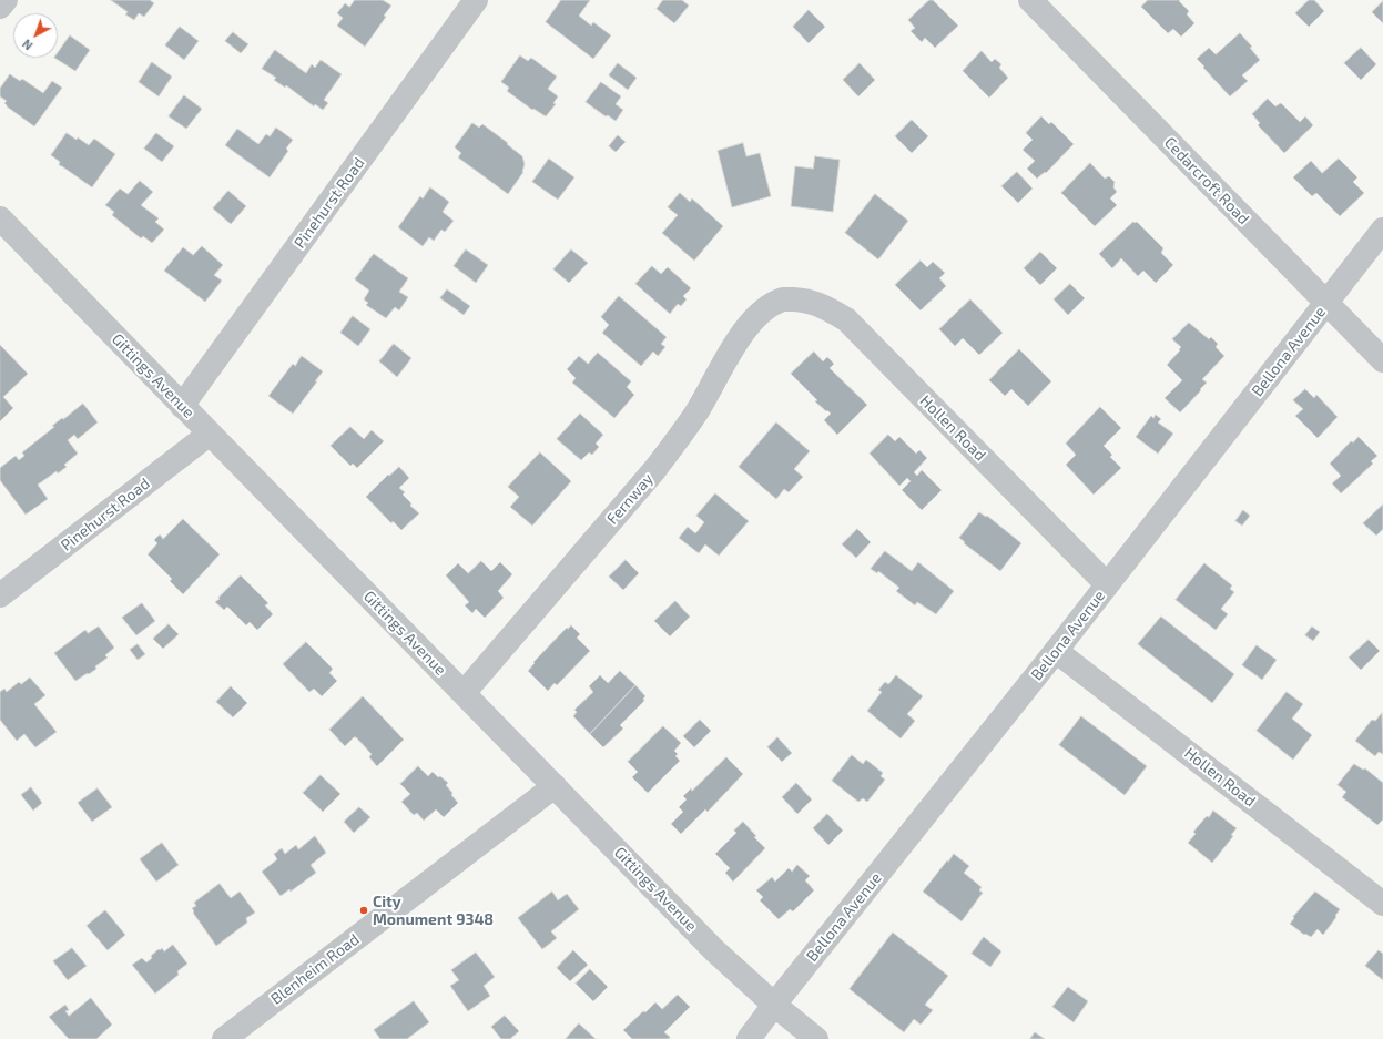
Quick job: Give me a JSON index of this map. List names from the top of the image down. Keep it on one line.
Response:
{"streets":{"street":["Cedarcroft Road","Pinehurst Road","Bellona Avenue","Gittings Avenue","Hollen Road","Fernway","Blenheim Road"]},"crossings":[["Cedarcroft Road","Bellona Avenue"],["Pinehurst Road","Gittings Avenue"],["Bellona Avenue","Gittings Avenue"],["Bellona Avenue","Hollen Road"],["Gittings Avenue","Fernway"],["Gittings Avenue","Blenheim Road"],["Hollen Road","Fernway"]],"places":["City Monument 9348"],"north":"bottom left"}
